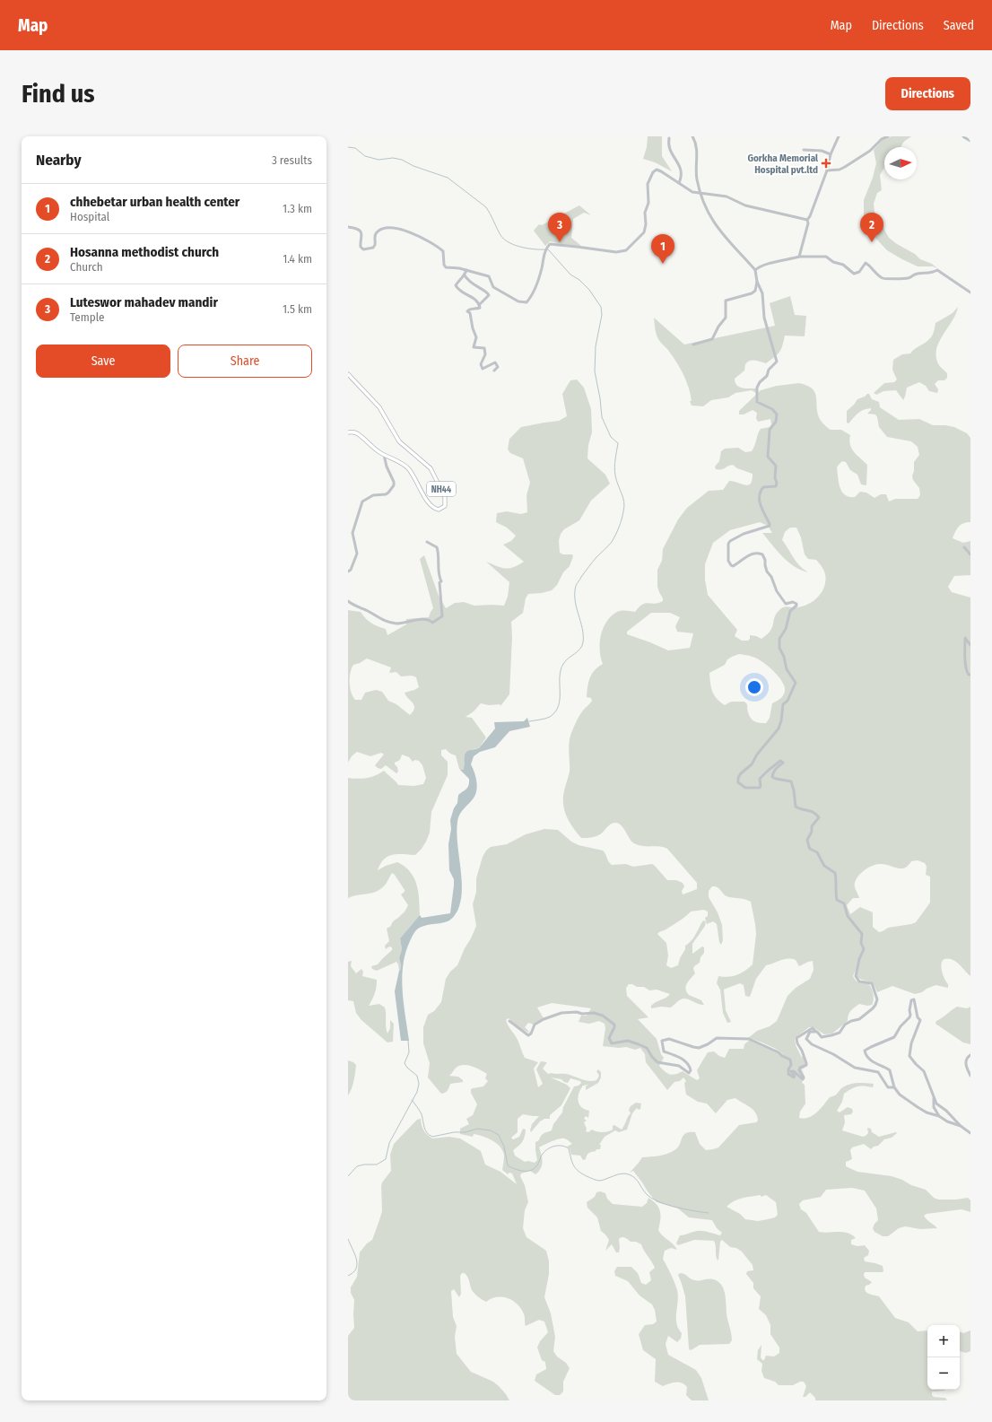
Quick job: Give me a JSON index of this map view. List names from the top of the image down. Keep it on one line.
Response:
{"streets":{"main road":["NH44"]},"places":{"health":["Gorkha Memorial Hospital pvt.ltd"]},"north":"right","page":{"header":"Map","nav":["Map","Directions","Saved"],"buttons":["Directions",["Save","Share"]],"title":"Find us","heading":["Nearby","3 results"],"list":[{"mark":"1","name":"chhebetar urban health center","note":"Hospital","value":"1.3 km"},{"mark":"2","name":"Hosanna methodist church","note":"Church","value":"1.4 km"},{"mark":"3","name":"Luteswor mahadev mandir","note":"Temple","value":"1.5 km"}],"pins":["2","3","1"],"map_buttons":["+","−"]}}
